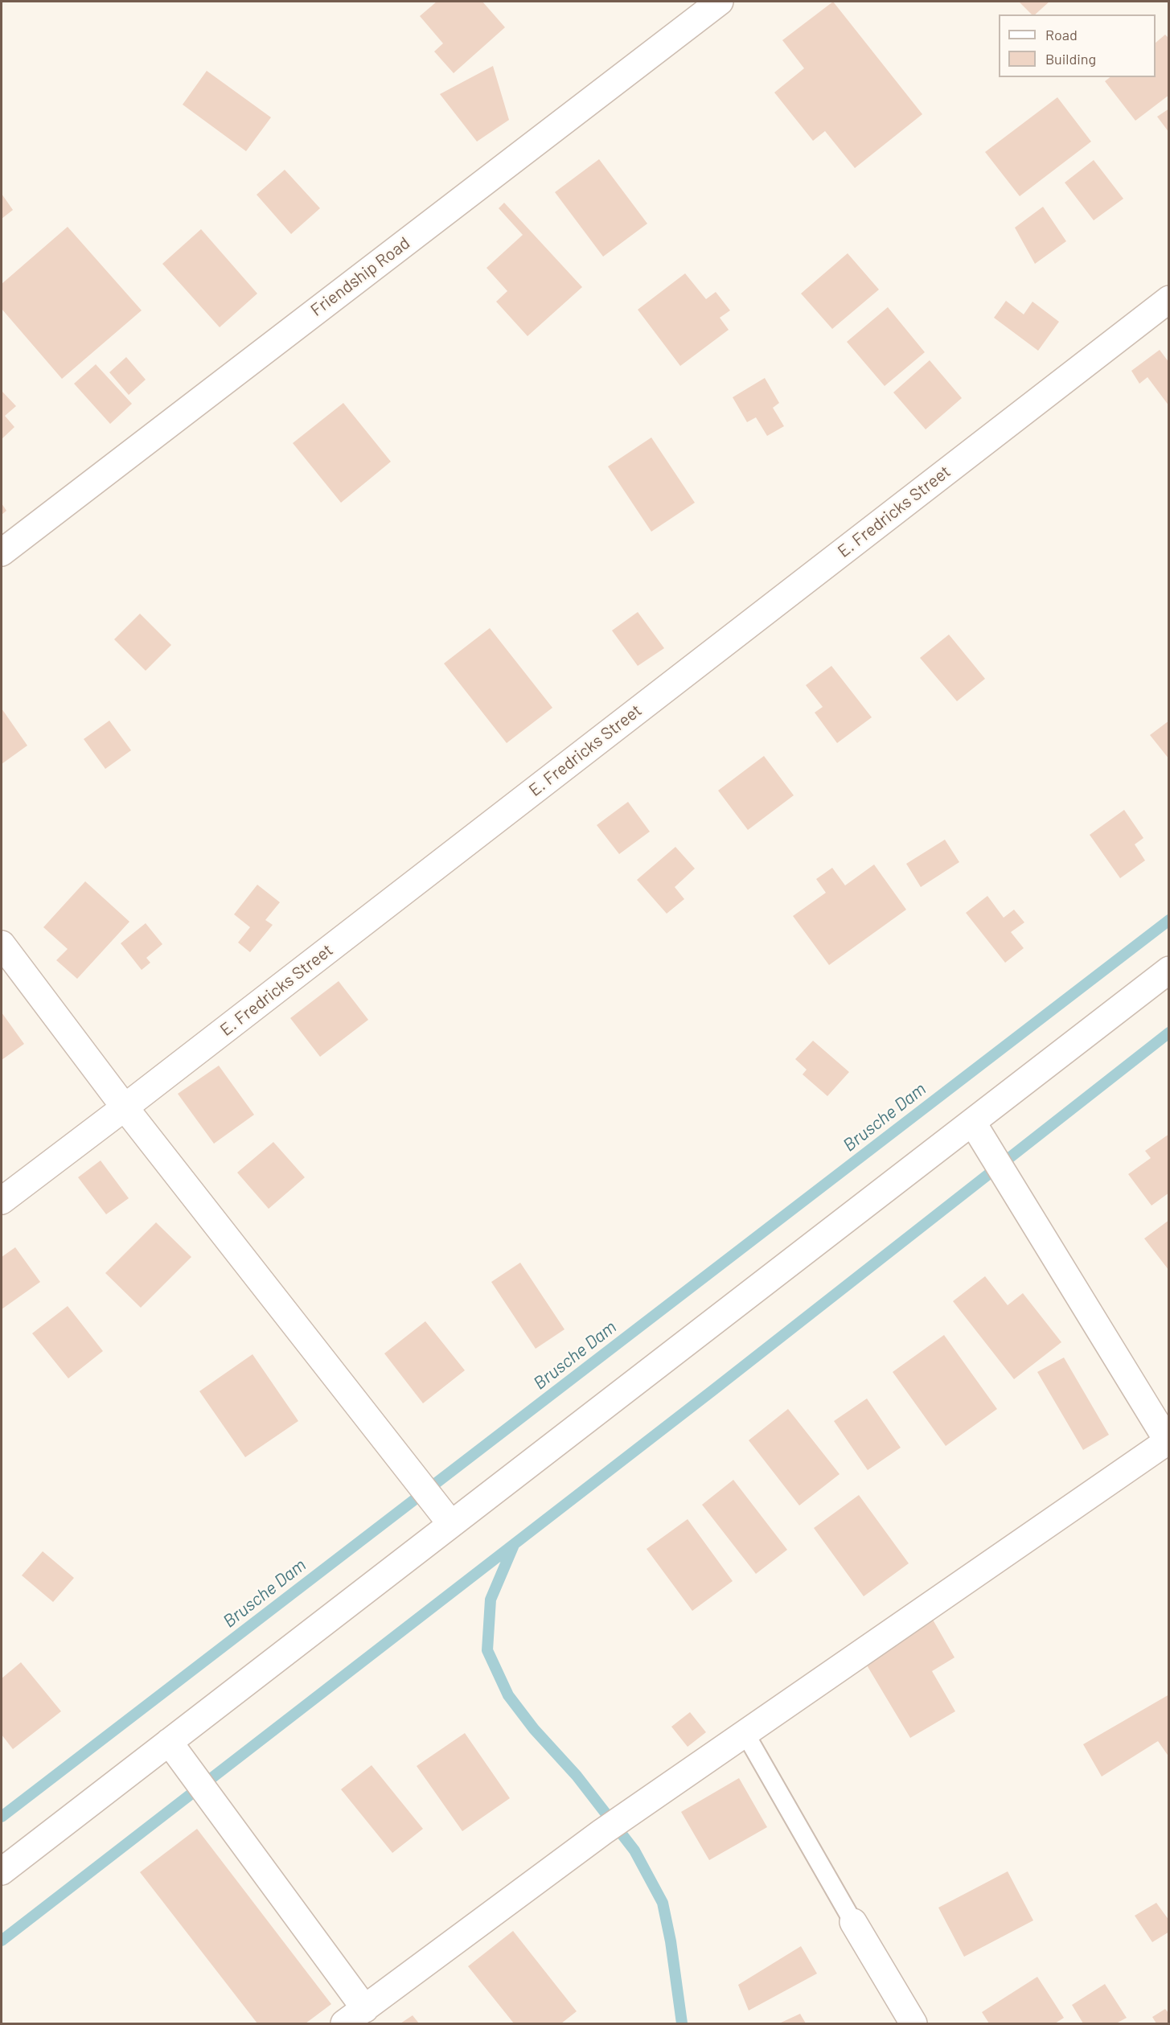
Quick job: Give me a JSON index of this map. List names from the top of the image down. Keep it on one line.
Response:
{"streets":{"street":["Friendship Road","E. Fredricks Street"]},"water":["Brusche Dam"],"legend":["Road","Building"]}
